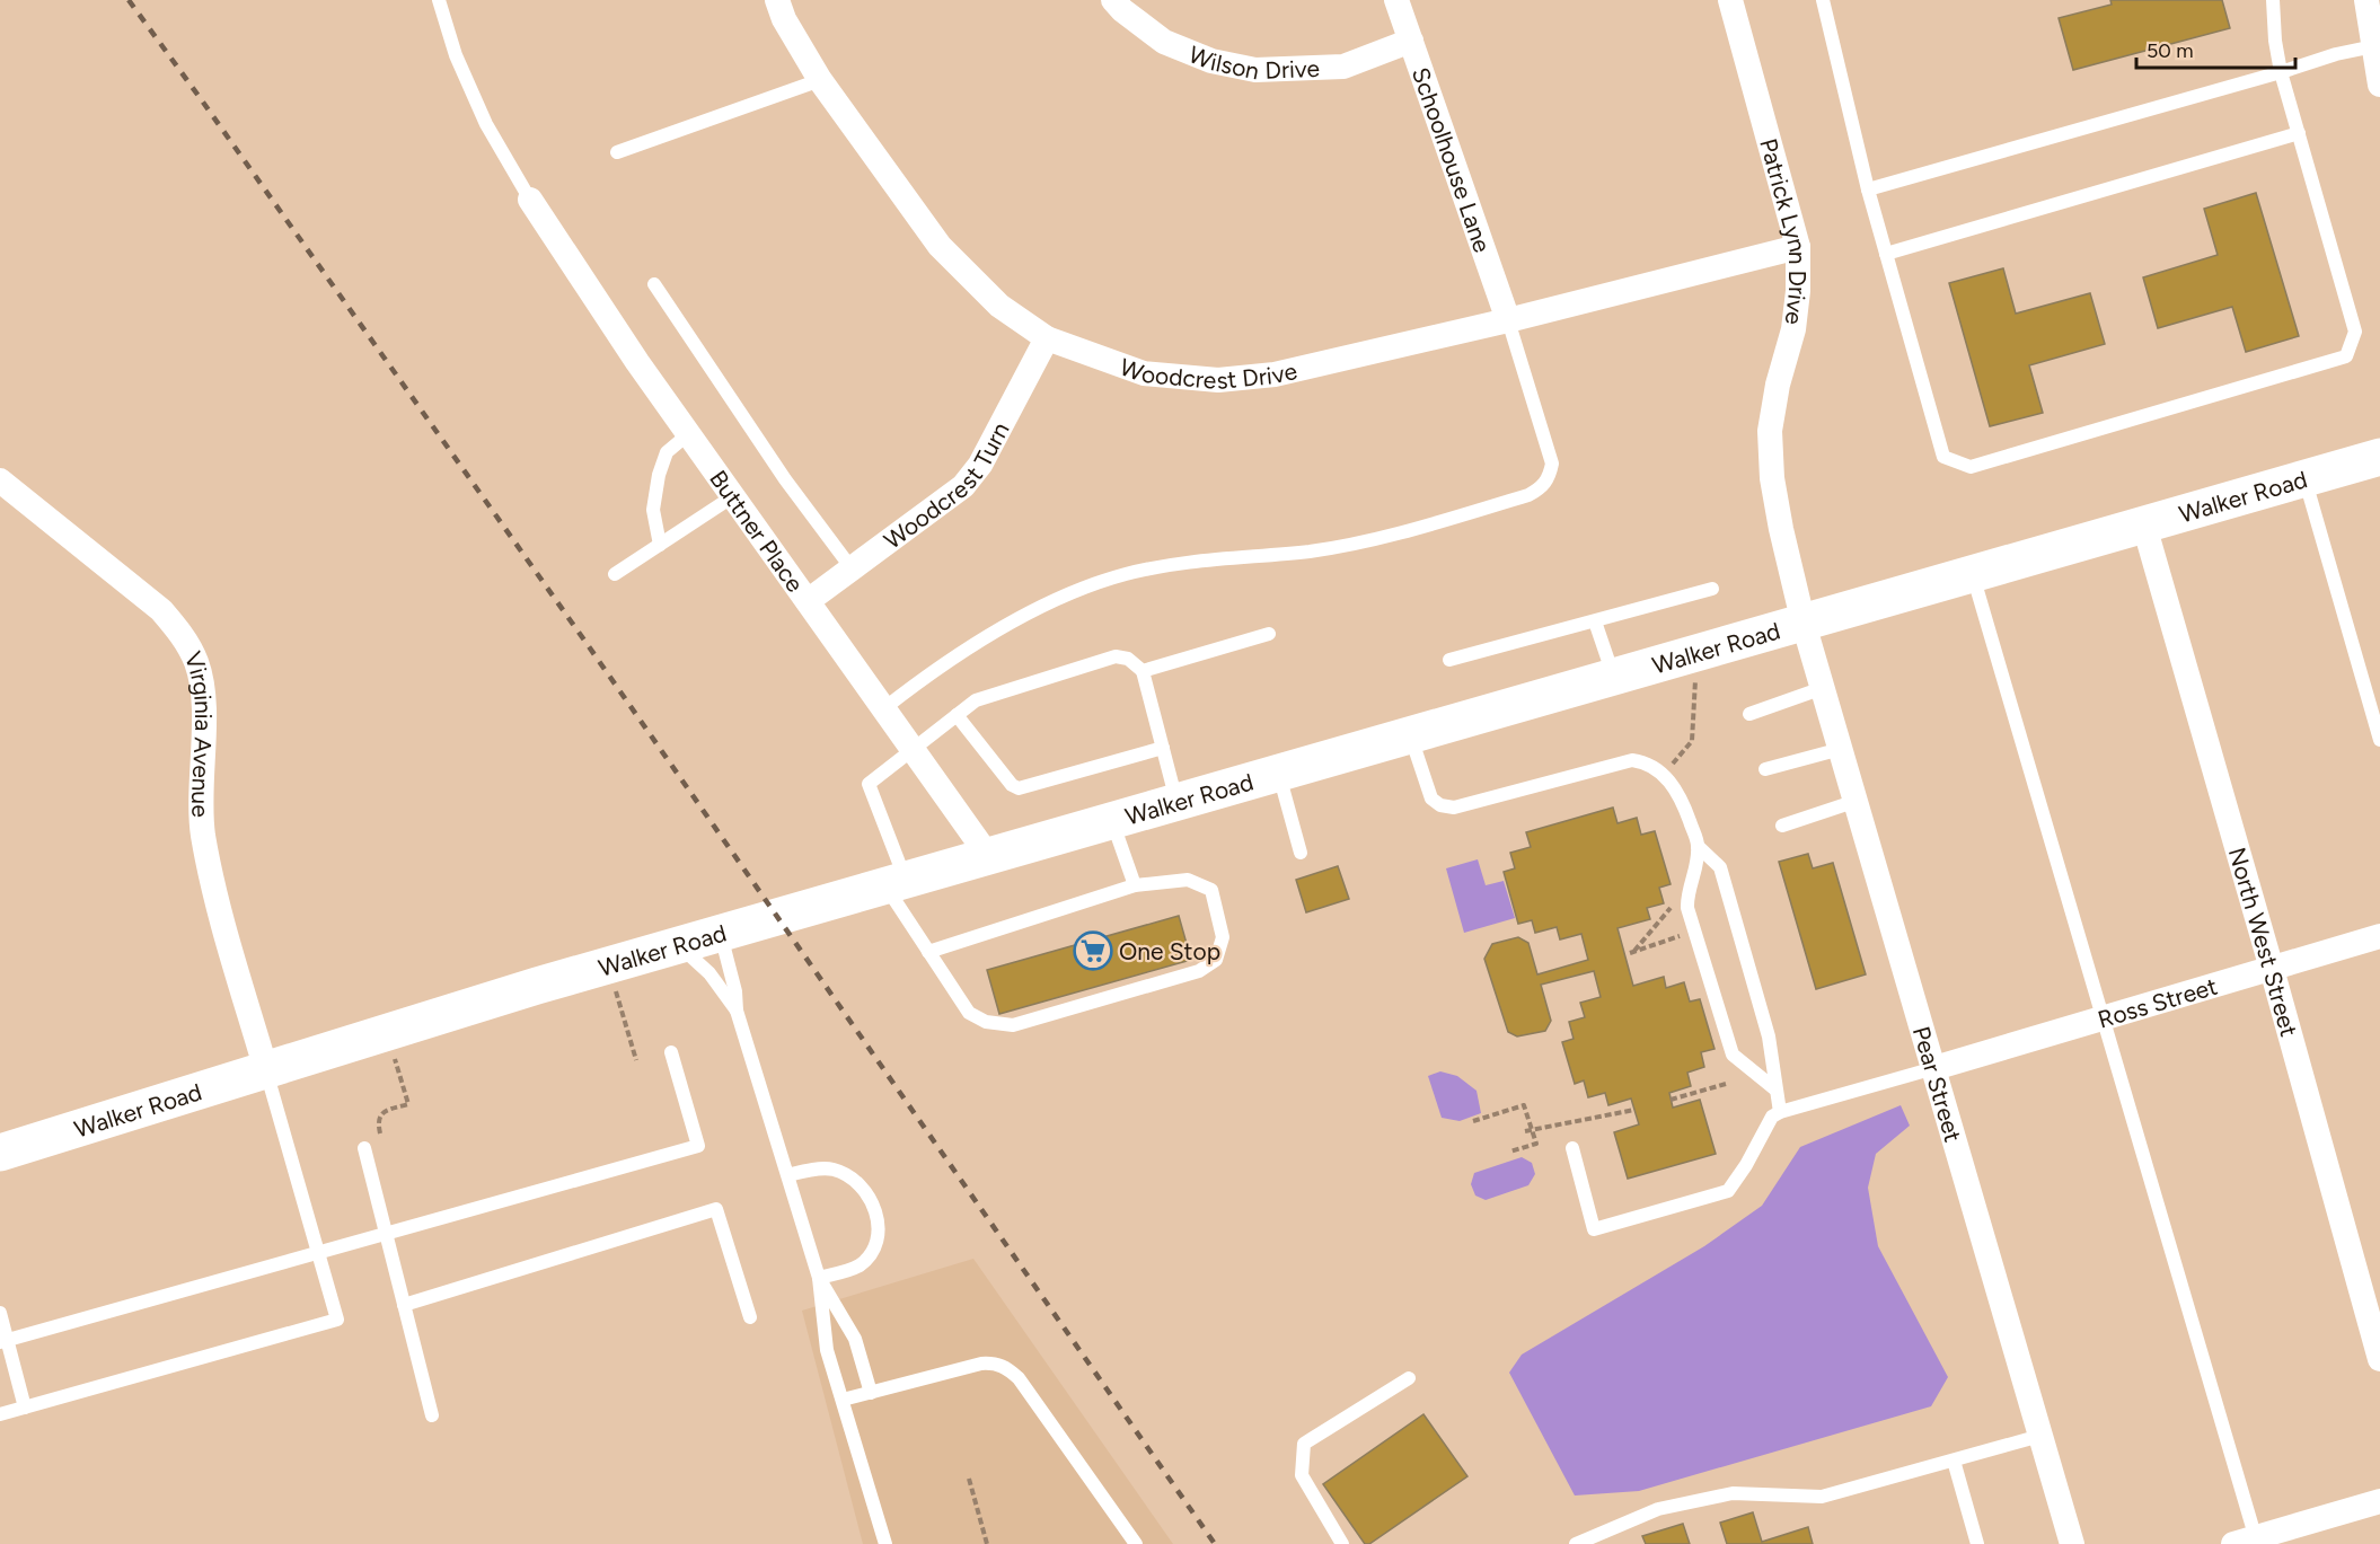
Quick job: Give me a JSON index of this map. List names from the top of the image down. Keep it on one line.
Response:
{"streets":{"street":["Wilson Drive","Schoolhouse Lane","Patrick Lynn Drive","Woodcrest Drive","Woodcrest Turn","Walker Road","Buttner Place","Virginia Avenue","North West Street","Ross Street","Pear Street"]},"crossings":[["Wilson Drive","Schoolhouse Lane"],["Schoolhouse Lane","Woodcrest Drive"],["Patrick Lynn Drive","Woodcrest Drive"],["Patrick Lynn Drive","Walker Road"],["Patrick Lynn Drive","Pear Street"],["Woodcrest Drive","Woodcrest Turn"],["Woodcrest Turn","Buttner Place"],["Walker Road","Buttner Place"],["Walker Road","Virginia Avenue"],["Walker Road","North West Street"],["Walker Road","Pear Street"],["North West Street","Ross Street"],["Ross Street","Pear Street"]],"places":{"supermarket":["One Stop"]},"scale_bar":"50 m"}
